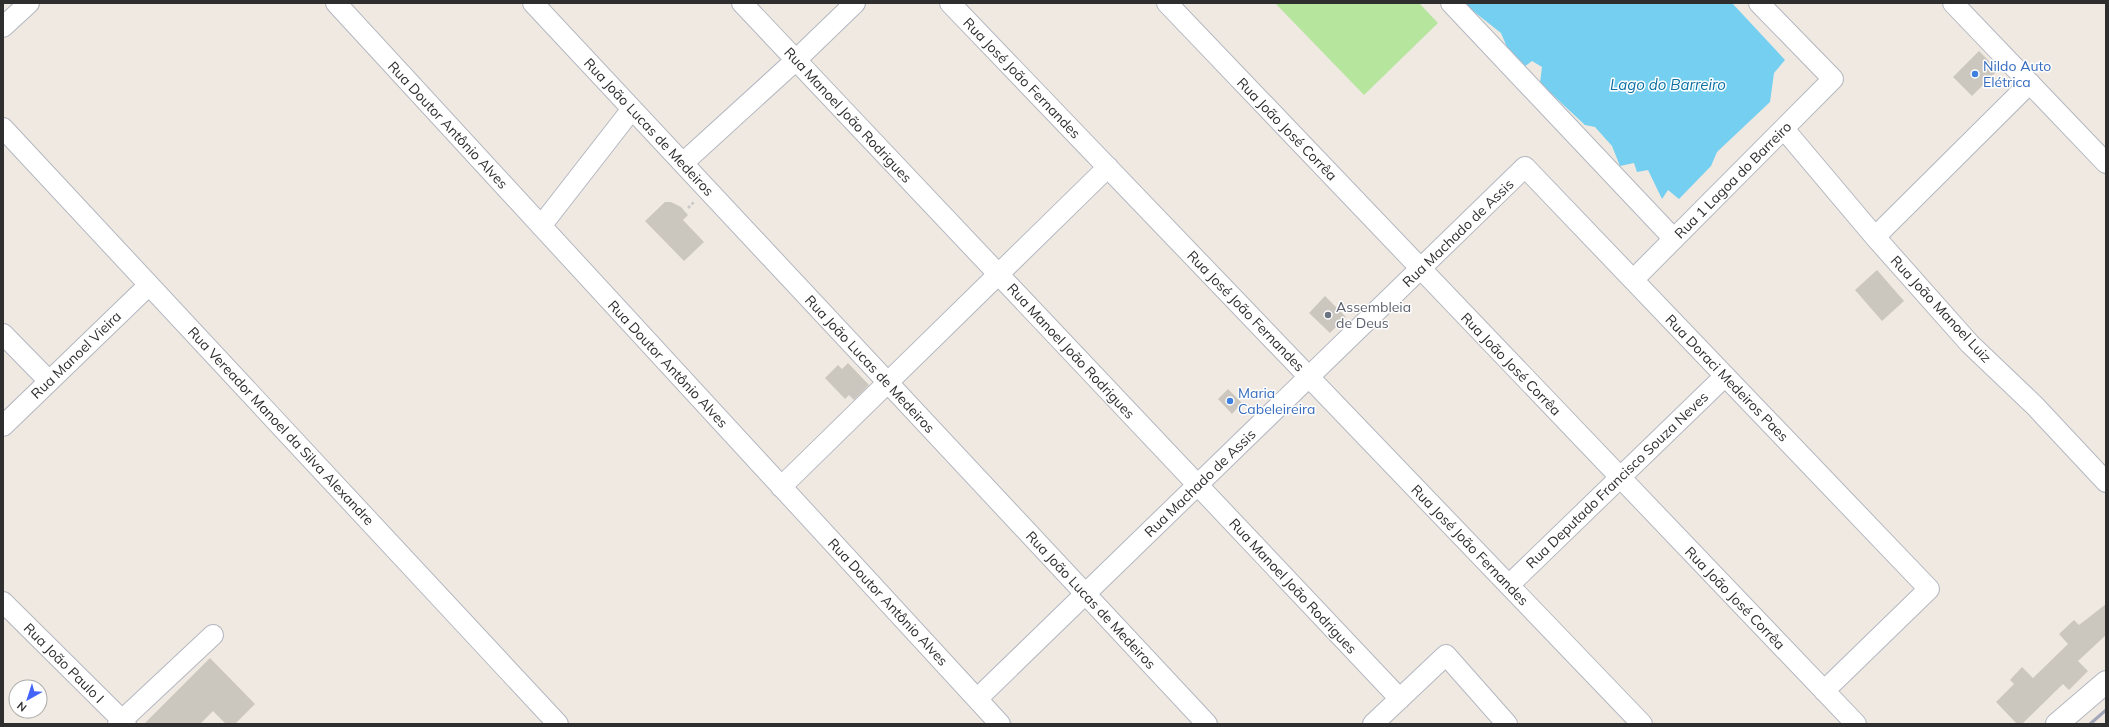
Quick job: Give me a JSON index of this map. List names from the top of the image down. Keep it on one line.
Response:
{"streets":{"street":["Rua José João Fernandes","Rua Manoel João Rodrigues","Rua Doutor Antônio Alves","Rua João Lucas de Medeiros","Rua João José Corrêa","Rua 1 Lagoa do Barreiro","Rua Machado de Assis","Rua João Manoel Luiz","Rua Manoel Vieira","Rua Doraci Medeiros Paes","Rua Vereador Manoel da Silva Alexandre","Rua Deputado Francisco Souza Neves","Rua João Paulo I"]},"crossings":[["Rua José João Fernandes","Rua Machado de Assis"],["Rua José João Fernandes","Rua Deputado Francisco Souza Neves"],["Rua Manoel João Rodrigues","Rua Machado de Assis"],["Rua Doutor Antônio Alves","Rua Machado de Assis"],["Rua João Lucas de Medeiros","Rua Machado de Assis"],["Rua João José Corrêa","Rua Machado de Assis"],["Rua João José Corrêa","Rua Doraci Medeiros Paes"],["Rua João José Corrêa","Rua Deputado Francisco Souza Neves"],["Rua 1 Lagoa do Barreiro","Rua João Manoel Luiz"],["Rua 1 Lagoa do Barreiro","Rua Doraci Medeiros Paes"],["Rua Machado de Assis","Rua Doraci Medeiros Paes"],["Rua Manoel Vieira","Rua Vereador Manoel da Silva Alexandre"],["Rua Doraci Medeiros Paes","Rua Deputado Francisco Souza Neves"]],"water":["Lago do Barreiro"],"places":["Nildo Auto Elétrica","Assembleia de Deus","Maria Cabeleireira"],"north":"bottom left"}
